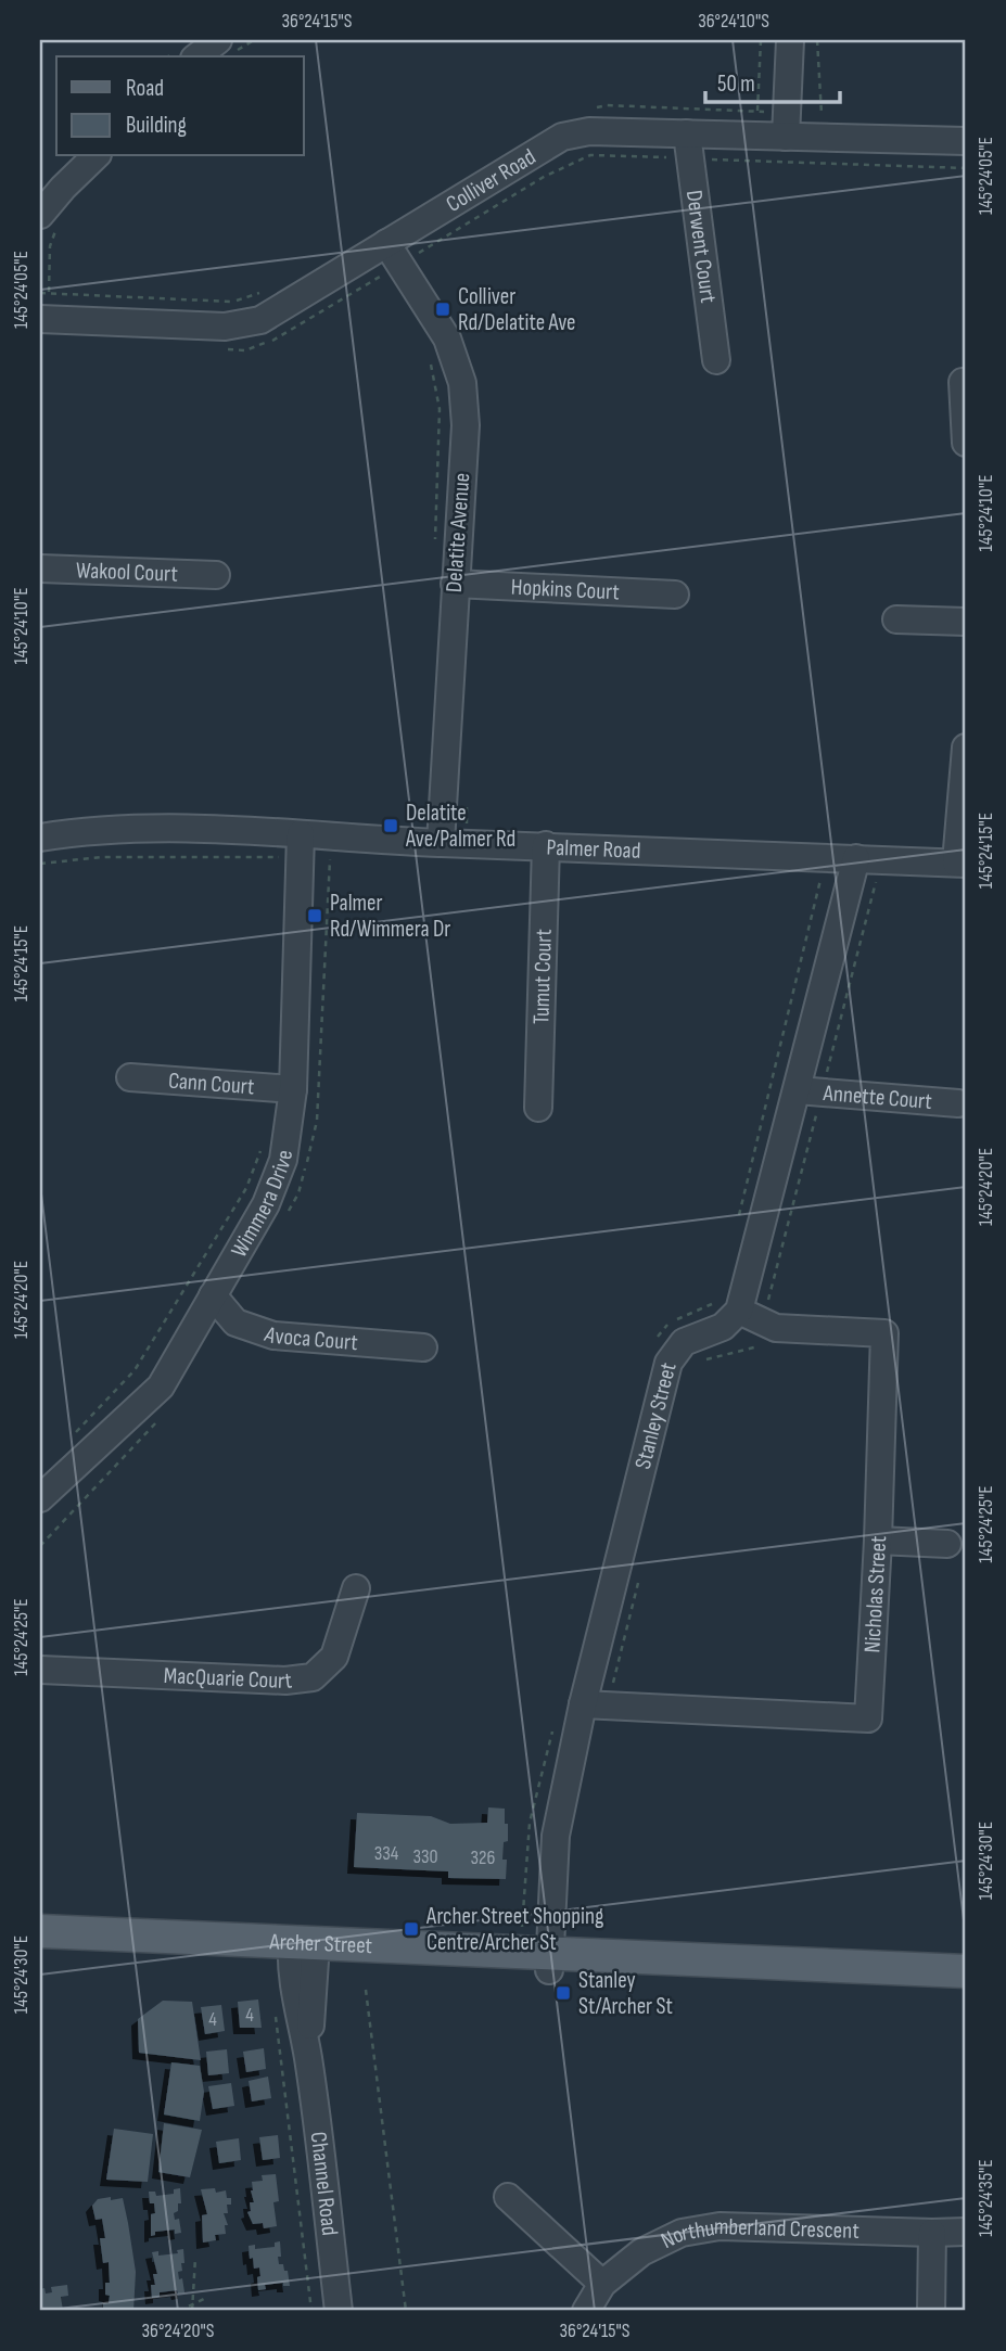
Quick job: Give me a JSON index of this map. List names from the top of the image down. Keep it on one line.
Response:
{"streets":{"main road":["Archer Street"],"street":["Colliver Road","Derwent Court","Delatite Avenue","Wakool Court","Hopkins Court","Palmer Road","Tumut Court","Cann Court","Annette Court","Wimmera Drive","Avoca Court","Stanley Street","Nicholas Street","MacQuarie Court","Channel Road","Northumberland Crescent"]},"crossings":[["Colliver Road","Derwent Court"],["Colliver Road","Delatite Avenue"],["Delatite Avenue","Hopkins Court"],["Delatite Avenue","Palmer Road"],["Palmer Road","Tumut Court"],["Palmer Road","Wimmera Drive"],["Cann Court","Wimmera Drive"],["Wimmera Drive","Avoca Court"],["Stanley Street","Nicholas Street"],["Stanley Street","Archer Street"],["Archer Street","Channel Road"]],"places":{"transit":["Colliver Rd/Delatite Ave","Delatite Ave/Palmer Rd","Palmer Rd/Wimmera Dr","Archer Street Shopping Centre/Archer St","Stanley St/Archer St"]},"house_numbers":["334","330","326","4","4"],"legend":["Road","Building"],"scale_bar":"50 m","coordinates":["36°24'15\"S","36°24'10\"S","145°24'05\"E","145°24'10\"E","145°24'15\"E","145°24'20\"E","145°24'25\"E","145°24'30\"E","145°24'35\"E","36°24'20\"S"]}
